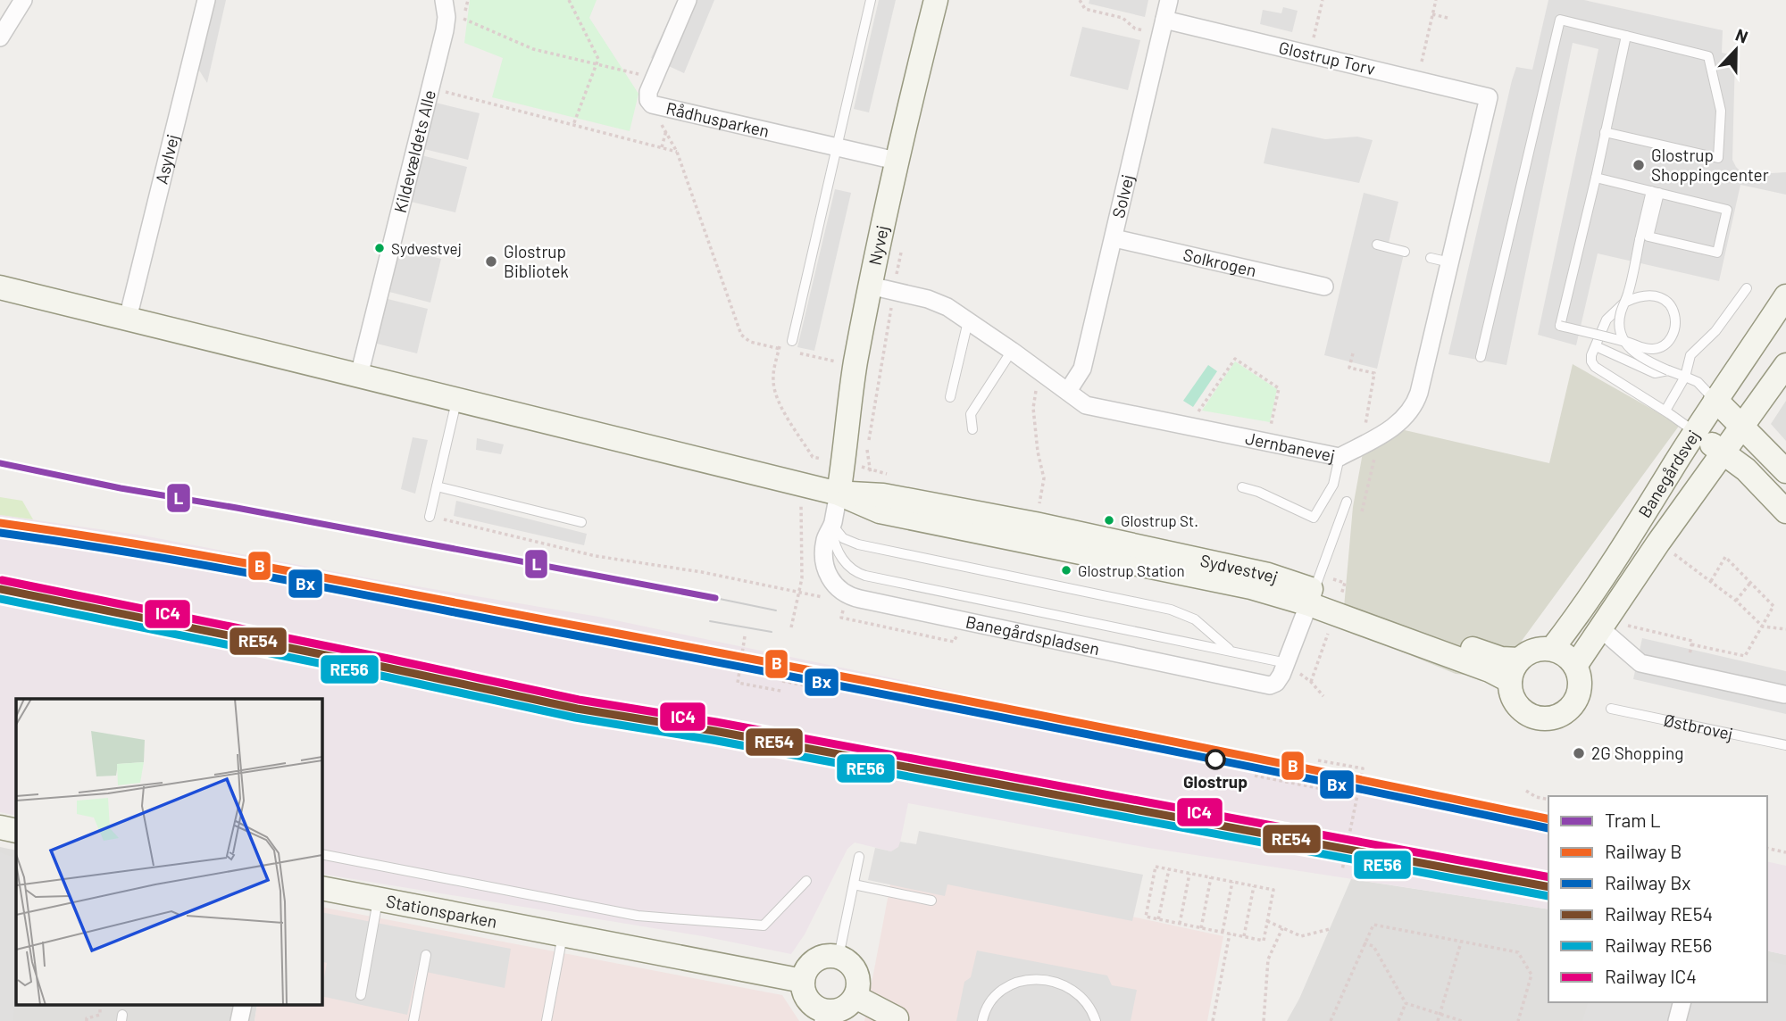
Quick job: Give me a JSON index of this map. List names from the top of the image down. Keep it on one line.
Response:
{"streets":{"street":["Glostrup Torv","Rådhusparken","Kildevældets Alle","Asylvej","Solvej","Nyvej","Solkrogen","Jernbanevej","Banegårdsvej","Sydvestvej","Banegårdspladsen","Stationsparken"],"lane":["Østbrovej"]},"crossings":[["Glostrup Torv","Solvej"],["Glostrup Torv","Jernbanevej"],["Rådhusparken","Nyvej"],["Kildevældets Alle","Sydvestvej"],["Asylvej","Sydvestvej"],["Solvej","Solkrogen"],["Solvej","Jernbanevej"],["Nyvej","Jernbanevej"],["Nyvej","Sydvestvej"],["Nyvej","Banegårdspladsen"],["Banegårdsvej","Sydvestvej"],["Sydvestvej","Banegårdspladsen"]],"places":["Glostrup Shoppingcenter","Sydvestvej","Glostrup Bibliotek","Glostrup St.","Glostrup Station","2G Shopping","Glostrup"],"lines":["tram line L","rail line B","rail line Bx","rail line IC4","rail line RE54","rail line RE56"],"legend":["Tram L","Railway B","Railway Bx","Railway RE54","Railway RE56","Railway IC4"],"north":"top"}
